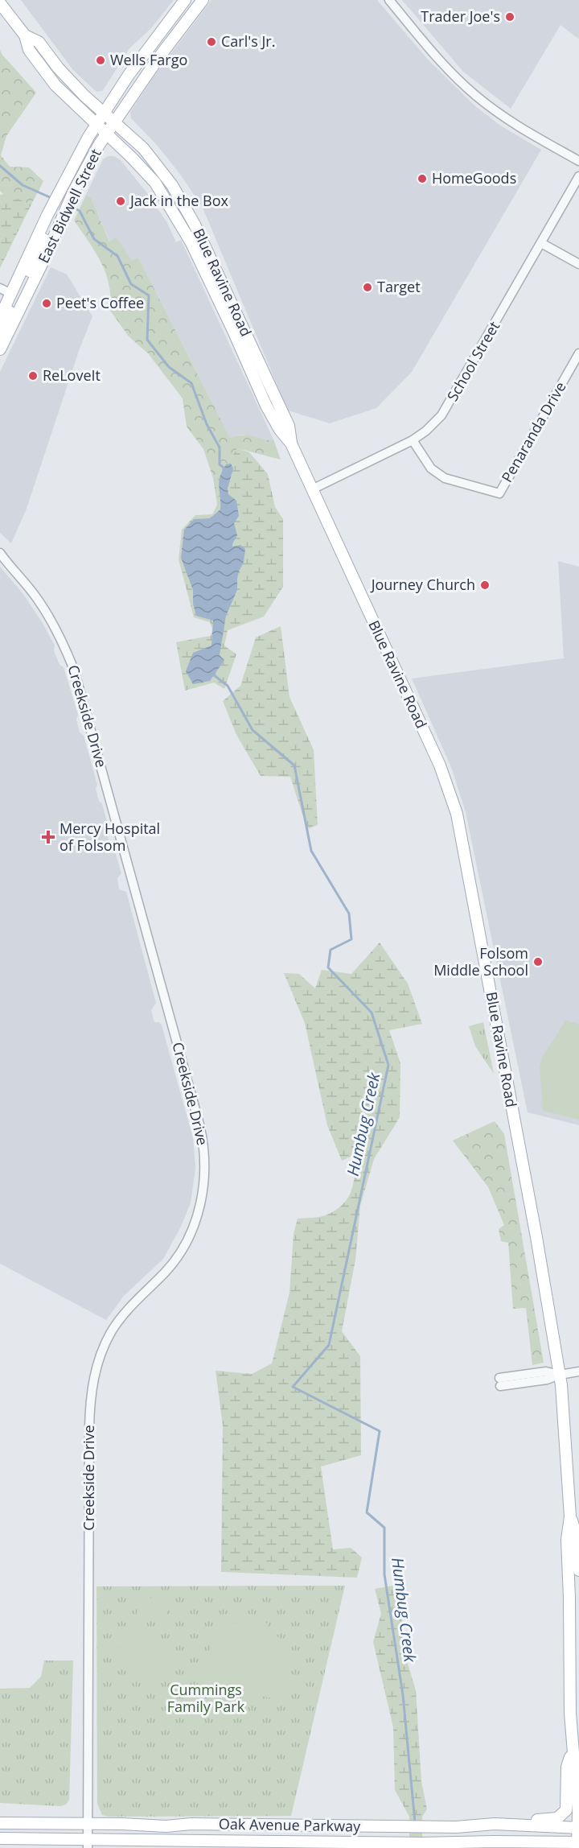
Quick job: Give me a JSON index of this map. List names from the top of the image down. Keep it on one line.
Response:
{"streets":{"main road":["East Bidwell Street","Blue Ravine Road","Oak Avenue Parkway"],"street":["School Street","Penaranda Drive","Creekside Drive"]},"crossings":[["East Bidwell Street","Blue Ravine Road"],["Blue Ravine Road","School Street"],["Blue Ravine Road","Oak Avenue Parkway"],["School Street","Penaranda Drive"],["Creekside Drive","Oak Avenue Parkway"]],"water":["Humbug Creek"],"parks":["Cummings Family Park"],"places":{"other":["Trader Joe's","Carl's Jr.","Wells Fargo","HomeGoods","Jack in the Box","Target","Peet's Coffee","ReLoveIt","Journey Church","Folsom Middle School"],"health":["Mercy Hospital of Folsom"]}}
